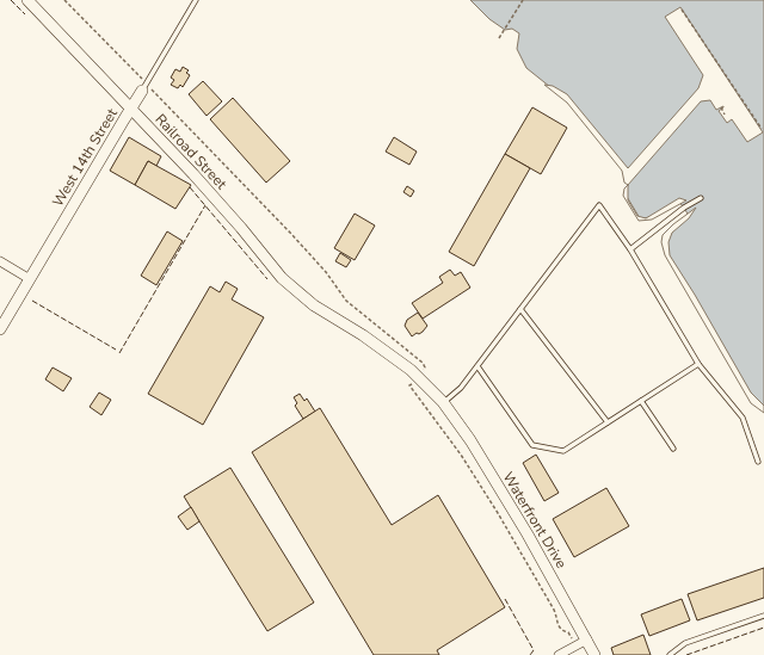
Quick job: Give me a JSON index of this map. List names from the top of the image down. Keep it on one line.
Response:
{"streets":{"street":["Railroad Street","West 14th Street","Waterfront Drive"]},"crossings":[["Railroad Street","West 14th Street"],["Railroad Street","Waterfront Drive"]]}
